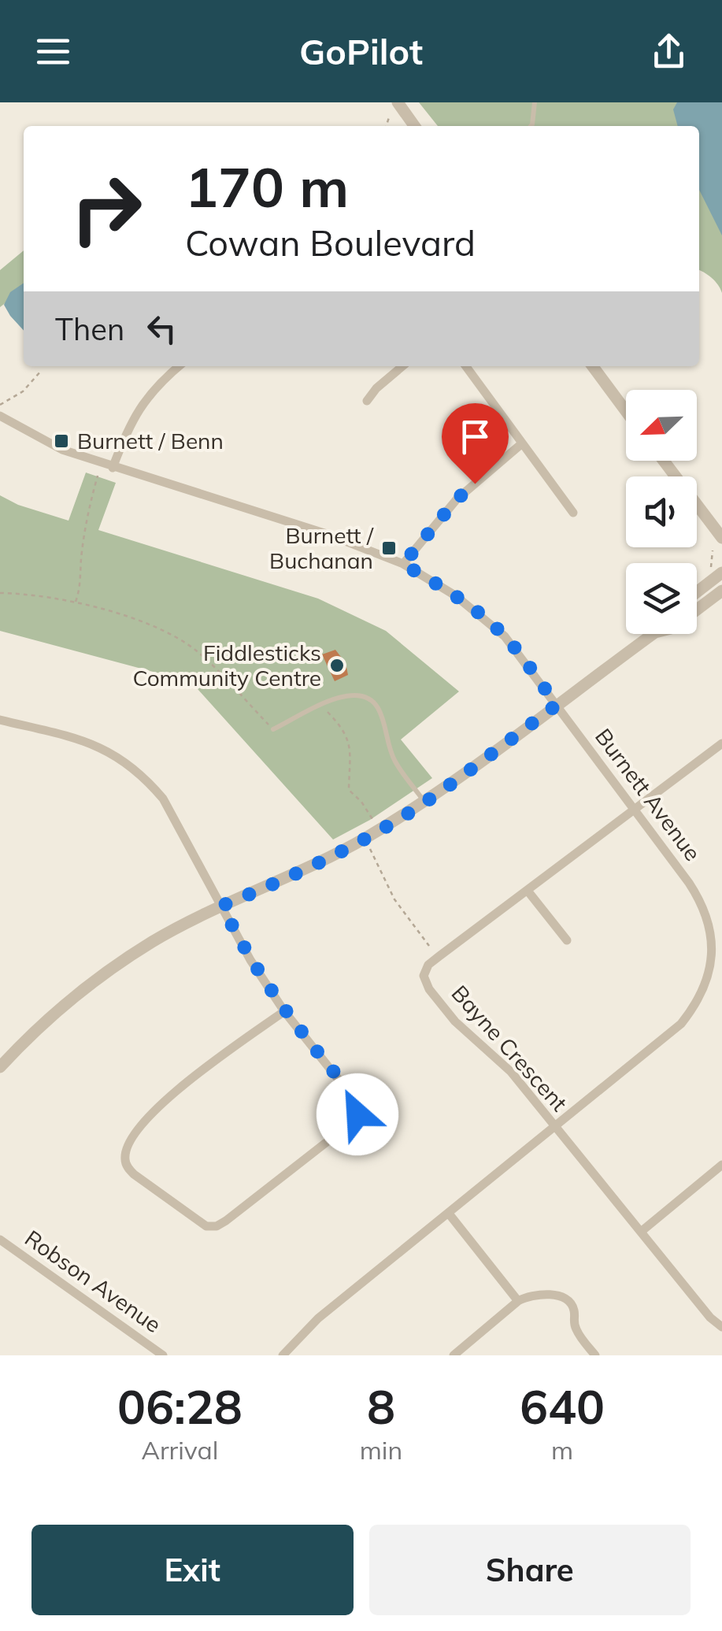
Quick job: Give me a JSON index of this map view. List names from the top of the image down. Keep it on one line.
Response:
{"streets":{"street":["Burnett Avenue","Bayne Crescent","Robson Avenue"]},"crossings":[["Burnett Avenue","Bayne Crescent"]],"places":{"transit":["Burnett / Benn","Burnett / Buchanan"],"other":["Fiddlesticks Community Centre"]},"north":"bottom left","page":{"header":"GoPilot","turn":["170 m","Cowan Boulevard"],"then":"Then","eta":["06:28","Arrival","8","min","640","m"],"buttons":["Exit","Share"]}}
